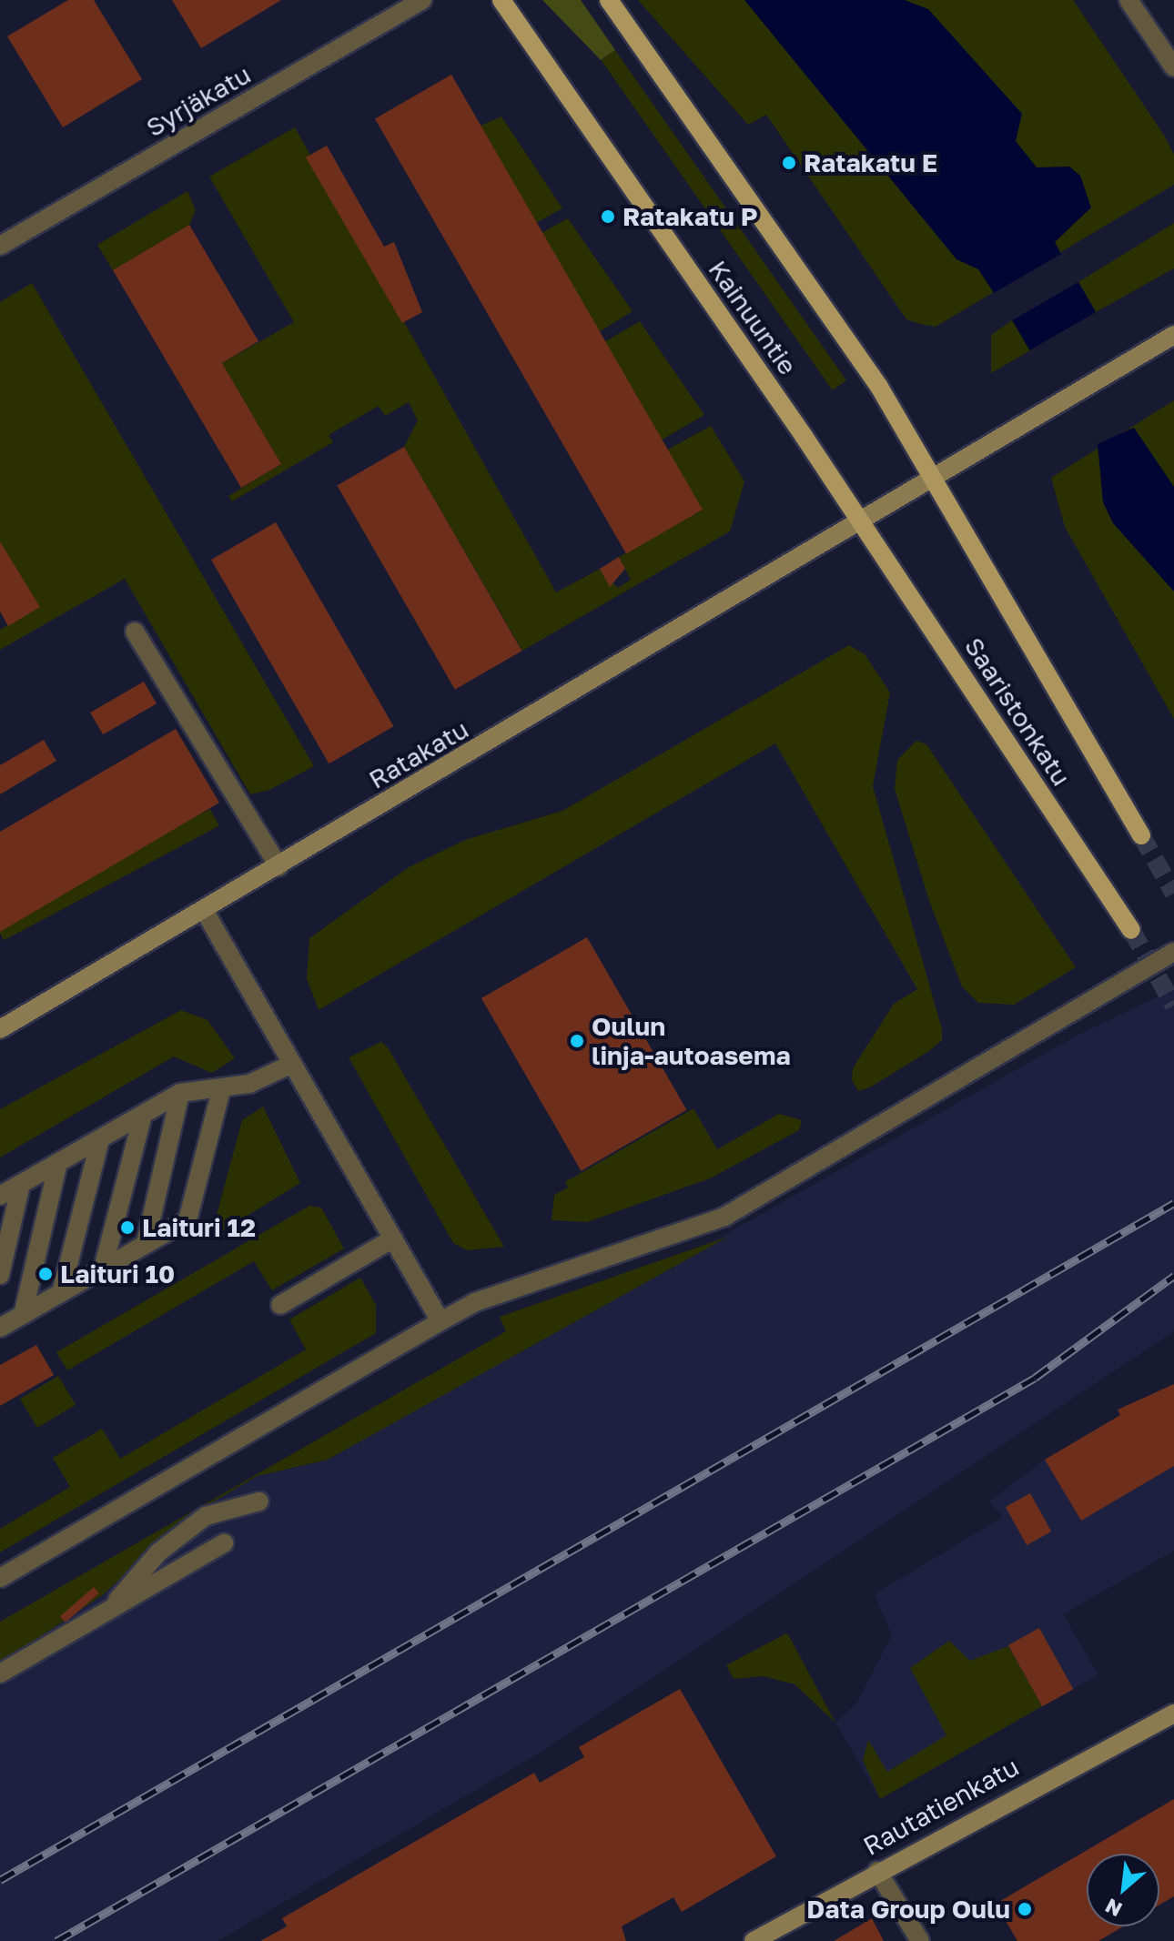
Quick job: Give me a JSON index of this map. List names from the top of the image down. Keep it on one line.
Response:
{"streets":{"main road":["Kainuuntie","Saaristonkatu"],"street":["Syrjäkatu","Ratakatu","Rautatienkatu"]},"crossings":[["Kainuuntie","Saaristonkatu"],["Kainuuntie","Ratakatu"],["Saaristonkatu","Ratakatu"]],"places":["Ratakatu E","Ratakatu P","Oulun linja-autoasema","Laituri 12","Laituri 10","Data Group Oulu"],"north":"bottom left"}
